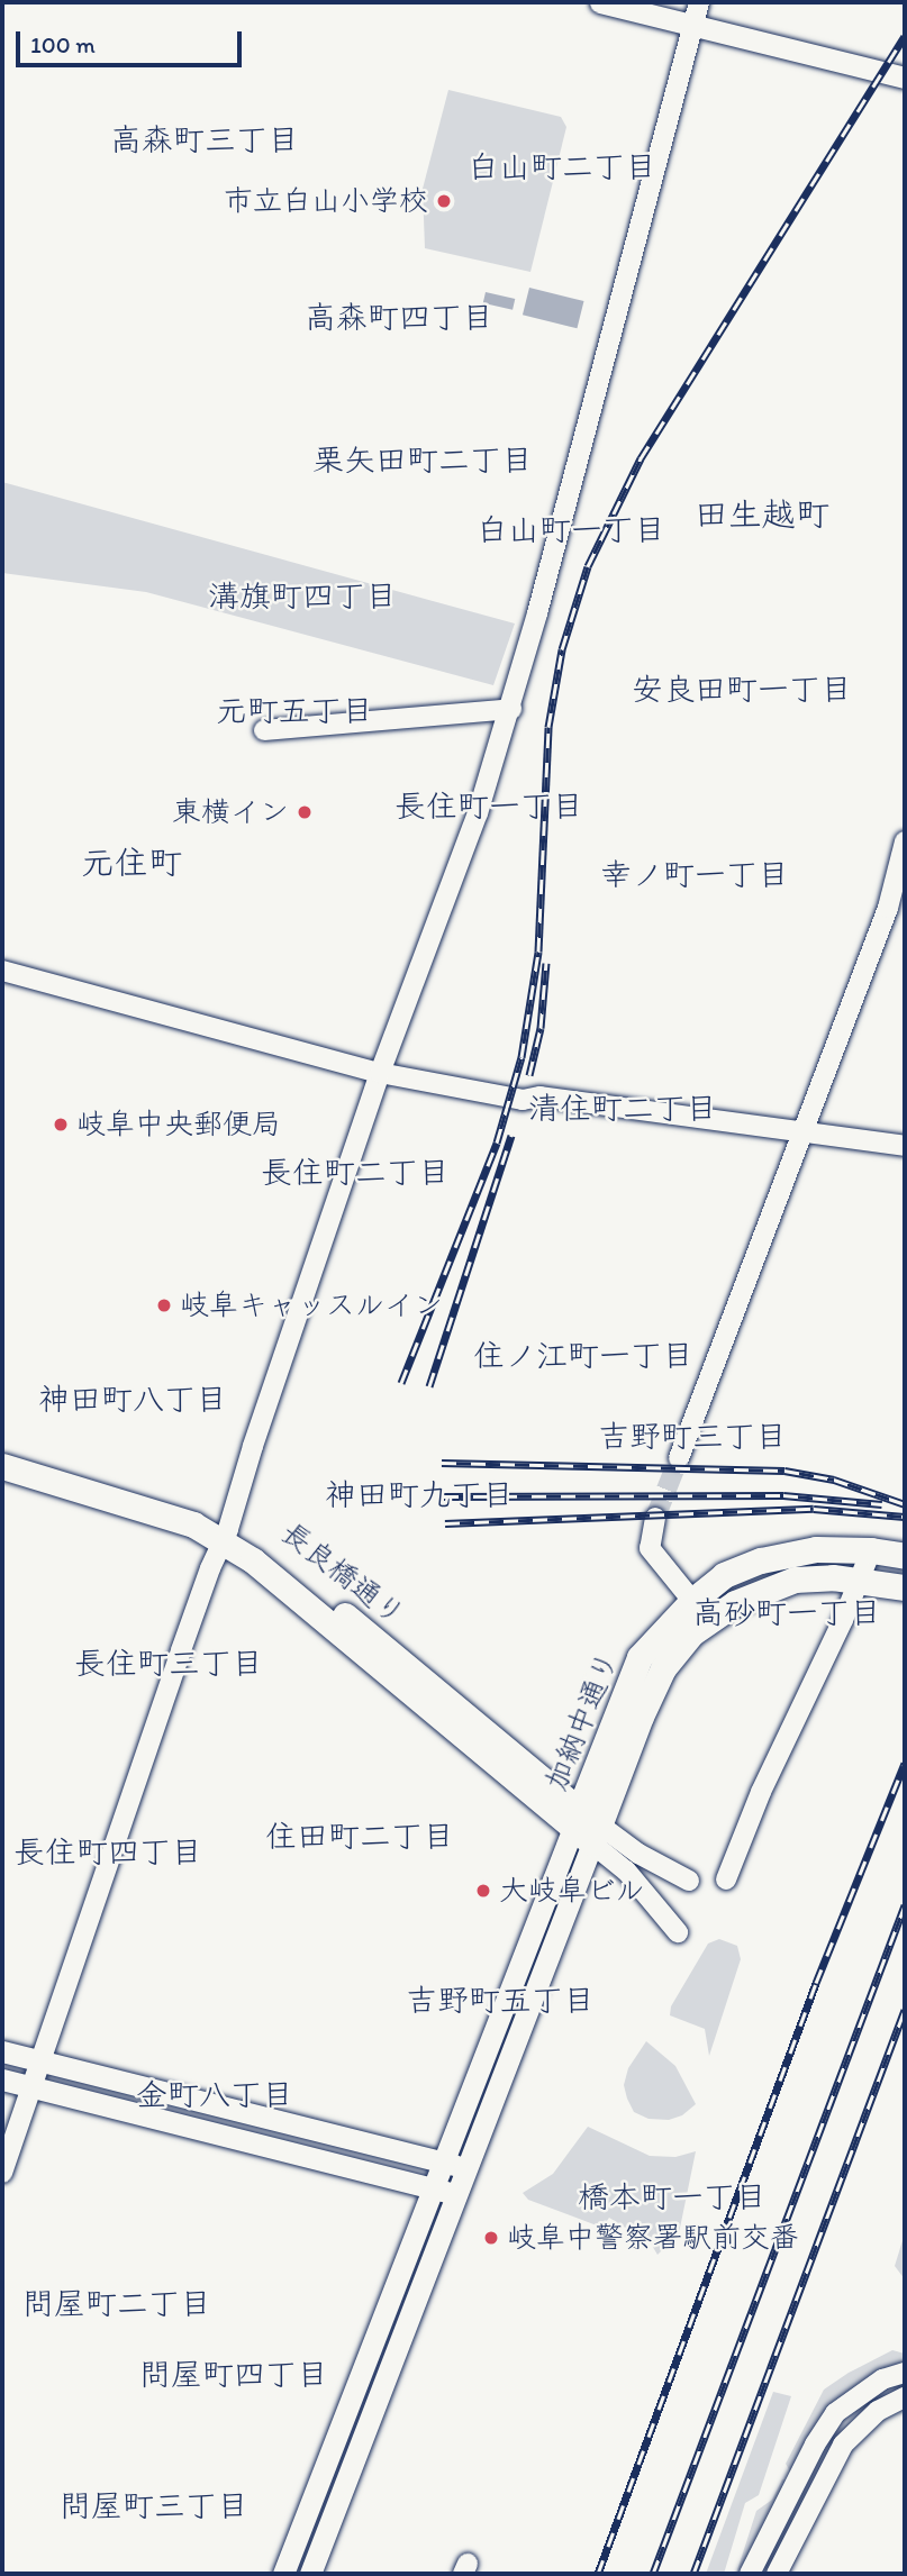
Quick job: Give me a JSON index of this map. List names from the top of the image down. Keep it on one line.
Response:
{"streets":{"highway":["長良橋通り","加納中通り"]},"crossings":[["長良橋通り","加納中通り"]],"districts":["高森町三丁目","白山町二丁目","高森町四丁目","栗矢田町二丁目","田生越町","白山町一丁目","溝旗町四丁目","安良田町一丁目","元町五丁目","長住町一丁目","元住町","幸ノ町一丁目","清住町二丁目","長住町二丁目","住ノ江町一丁目","神田町八丁目","吉野町三丁目","神田町九丁目","高砂町一丁目","長住町三丁目","住田町二丁目","長住町四丁目","吉野町五丁目","金町八丁目","橋本町一丁目","問屋町二丁目","問屋町四丁目","問屋町三丁目"],"places":["市立白山小学校","東横イン","岐阜中央郵便局","岐阜キャッスルイン","大岐阜ビル","岐阜中警察署駅前交番"],"scale_bar":"100 m"}
